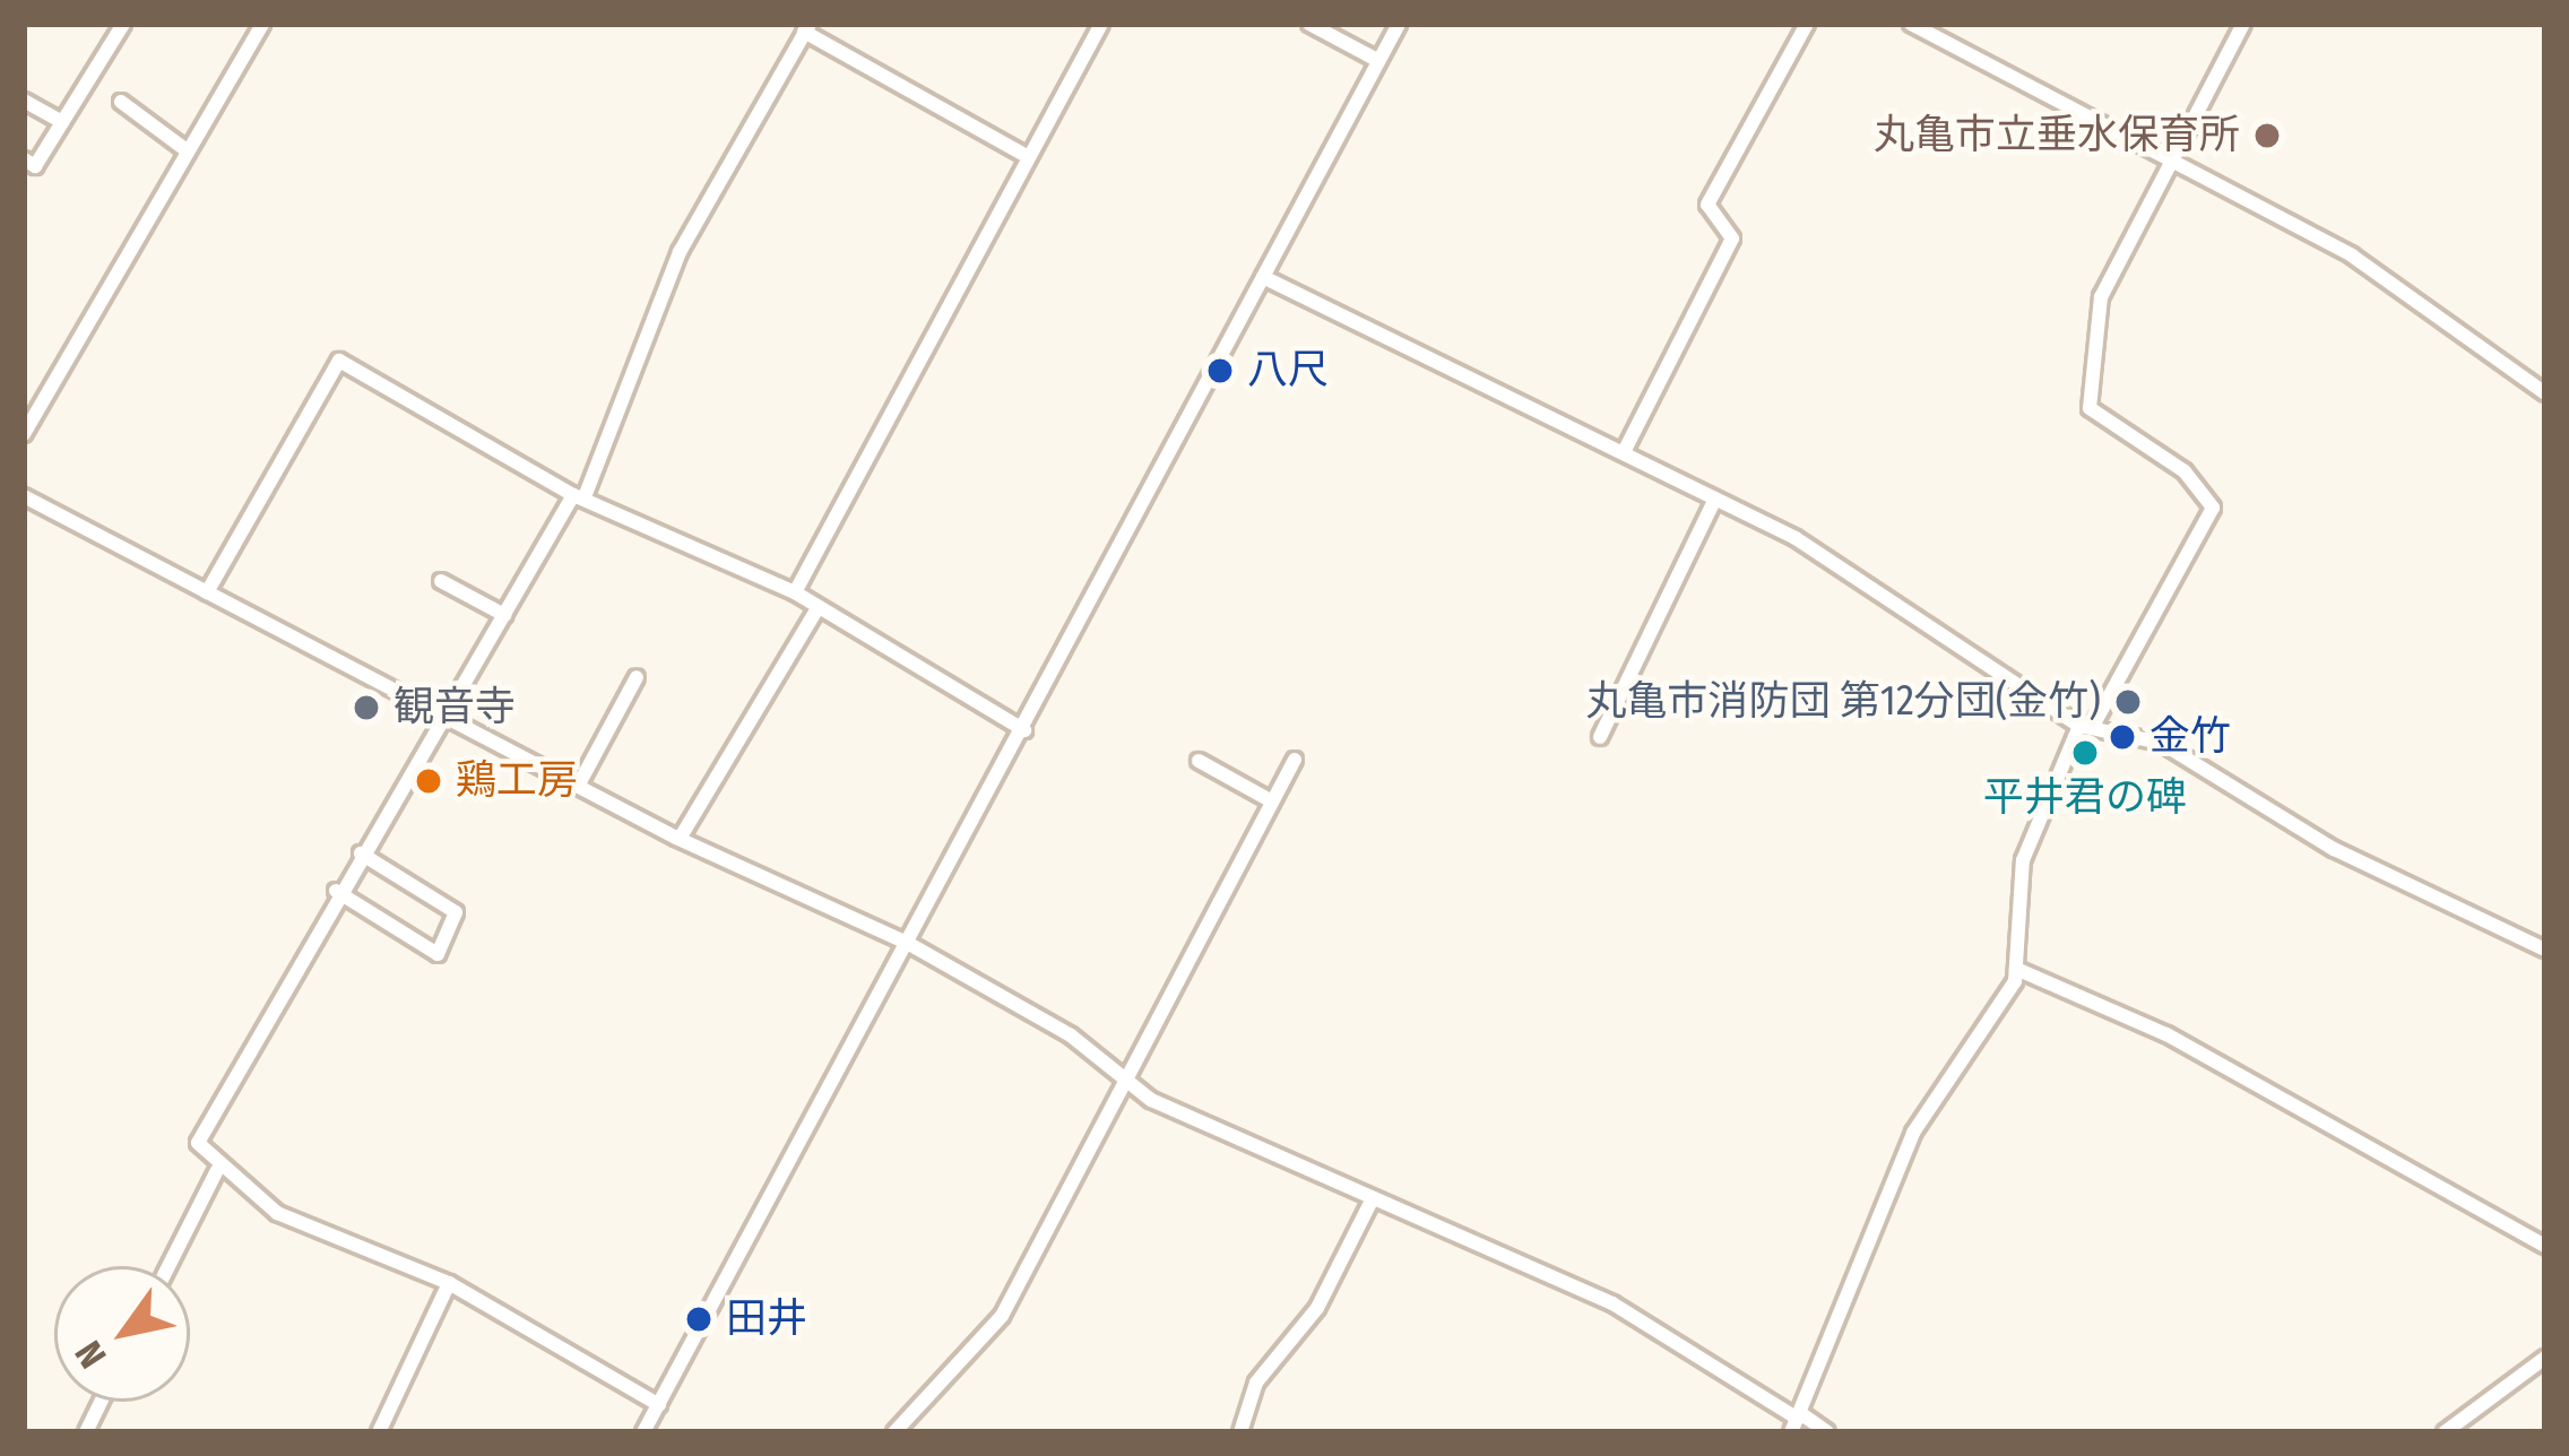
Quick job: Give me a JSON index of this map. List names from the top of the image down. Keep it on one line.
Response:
{"places":["丸亀市立垂水保育所","八尺","丸亀市消防団 第12分団(金竹)","観音寺","金竹","平井君の碑","鶏工房","田井"],"north":"bottom left"}
